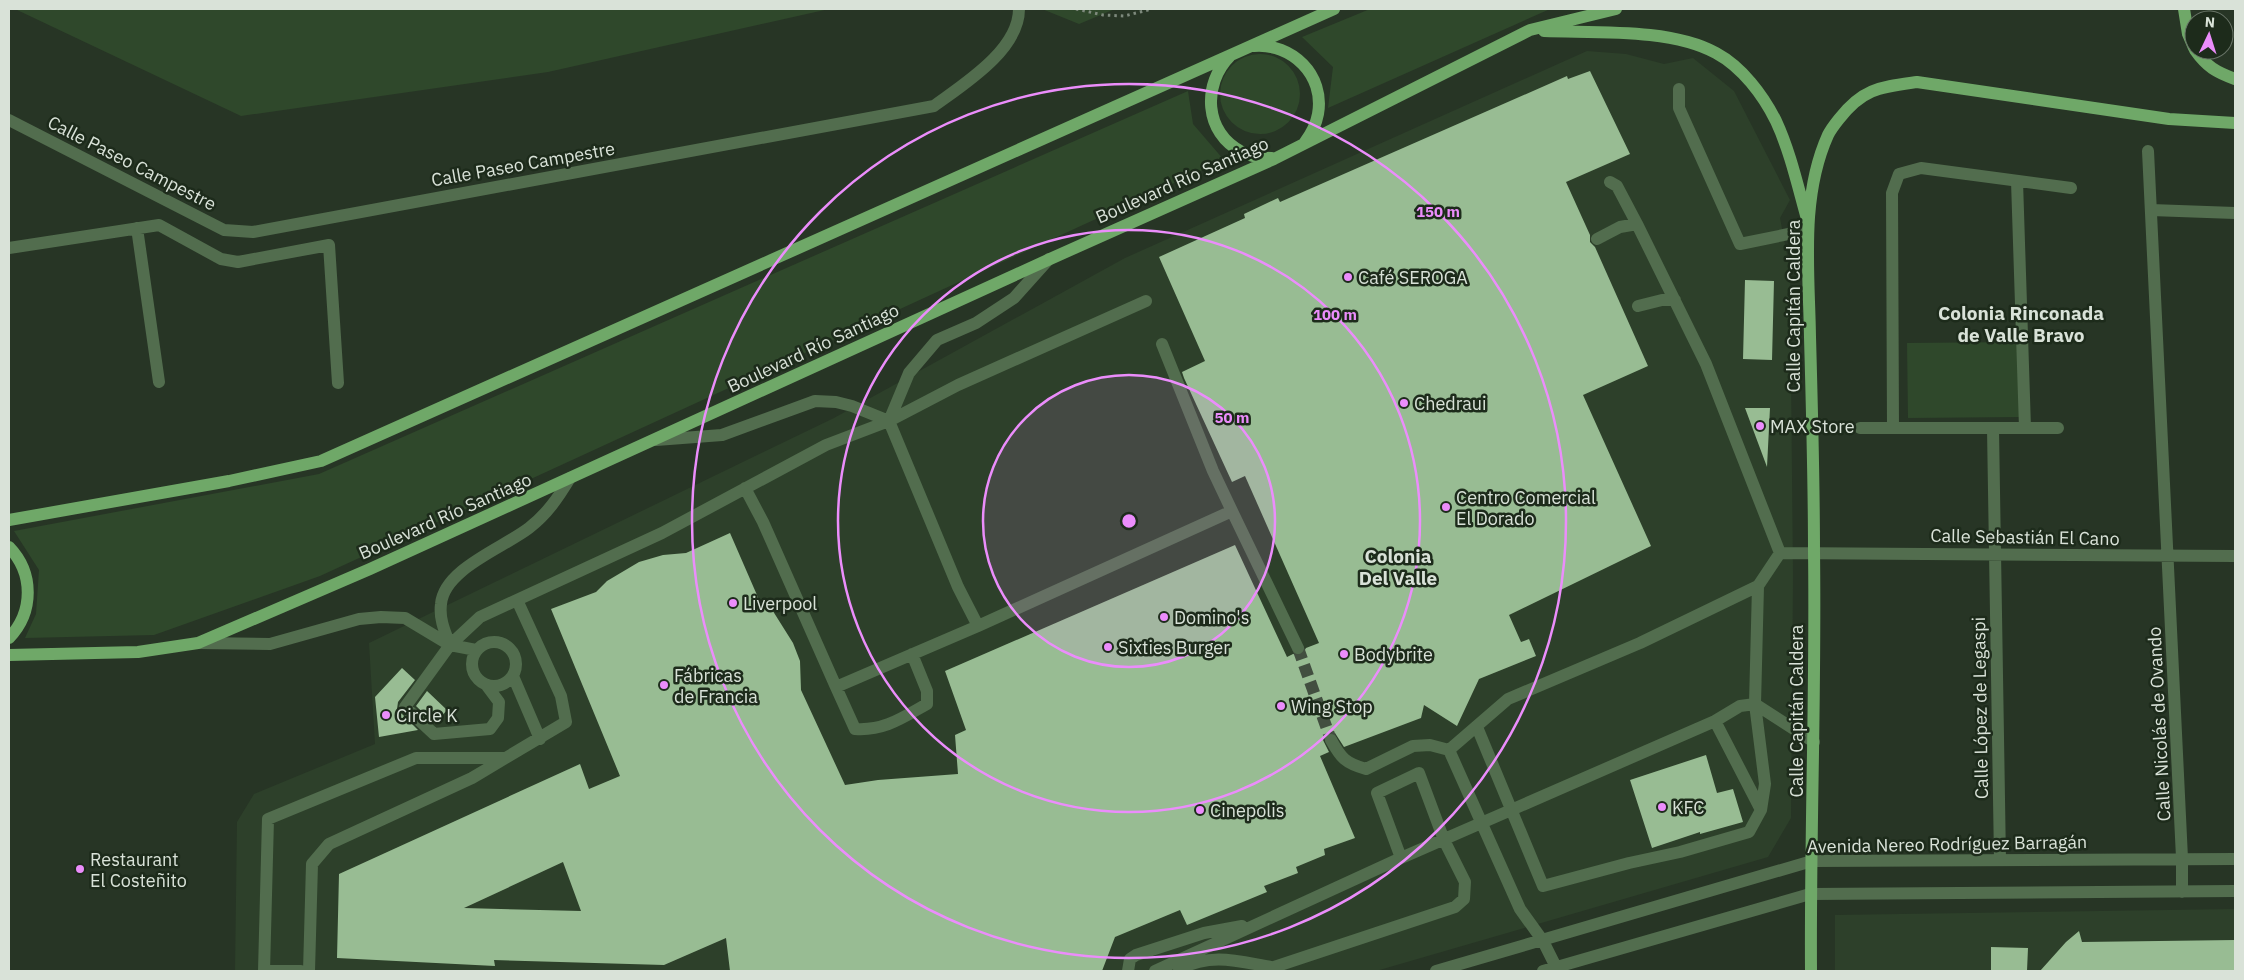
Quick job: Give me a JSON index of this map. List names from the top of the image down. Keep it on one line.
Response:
{"streets":{"main road":["Boulevard Río Santiago","Calle Capitán Caldera"],"street":["Calle Paseo Campestre","Calle Sebastián El Cano","Calle López de Legaspi","Calle Nicolás de Ovando","Avenida Nereo Rodríguez Barragán"]},"crossings":[["Calle Capitán Caldera","Calle Sebastián El Cano"],["Calle Capitán Caldera","Avenida Nereo Rodríguez Barragán"],["Calle Sebastián El Cano","Calle López de Legaspi"],["Calle Sebastián El Cano","Calle Nicolás de Ovando"],["Calle López de Legaspi","Avenida Nereo Rodríguez Barragán"],["Calle Nicolás de Ovando","Avenida Nereo Rodríguez Barragán"]],"districts":["Colonia Rinconada de Valle Bravo","Colonia Del Valle"],"places":["Café SEROGA","Chedraui","MAX Store","Centro Comercial El Dorado","Liverpool","Domino's","Sixties Burger","Bodybrite","Fábricas de Francia","Wing Stop","Circle K","KFC","Cinepolis","Restaurant El Costeñito"],"north":"top","rings":["150 m","100 m","50 m"]}
